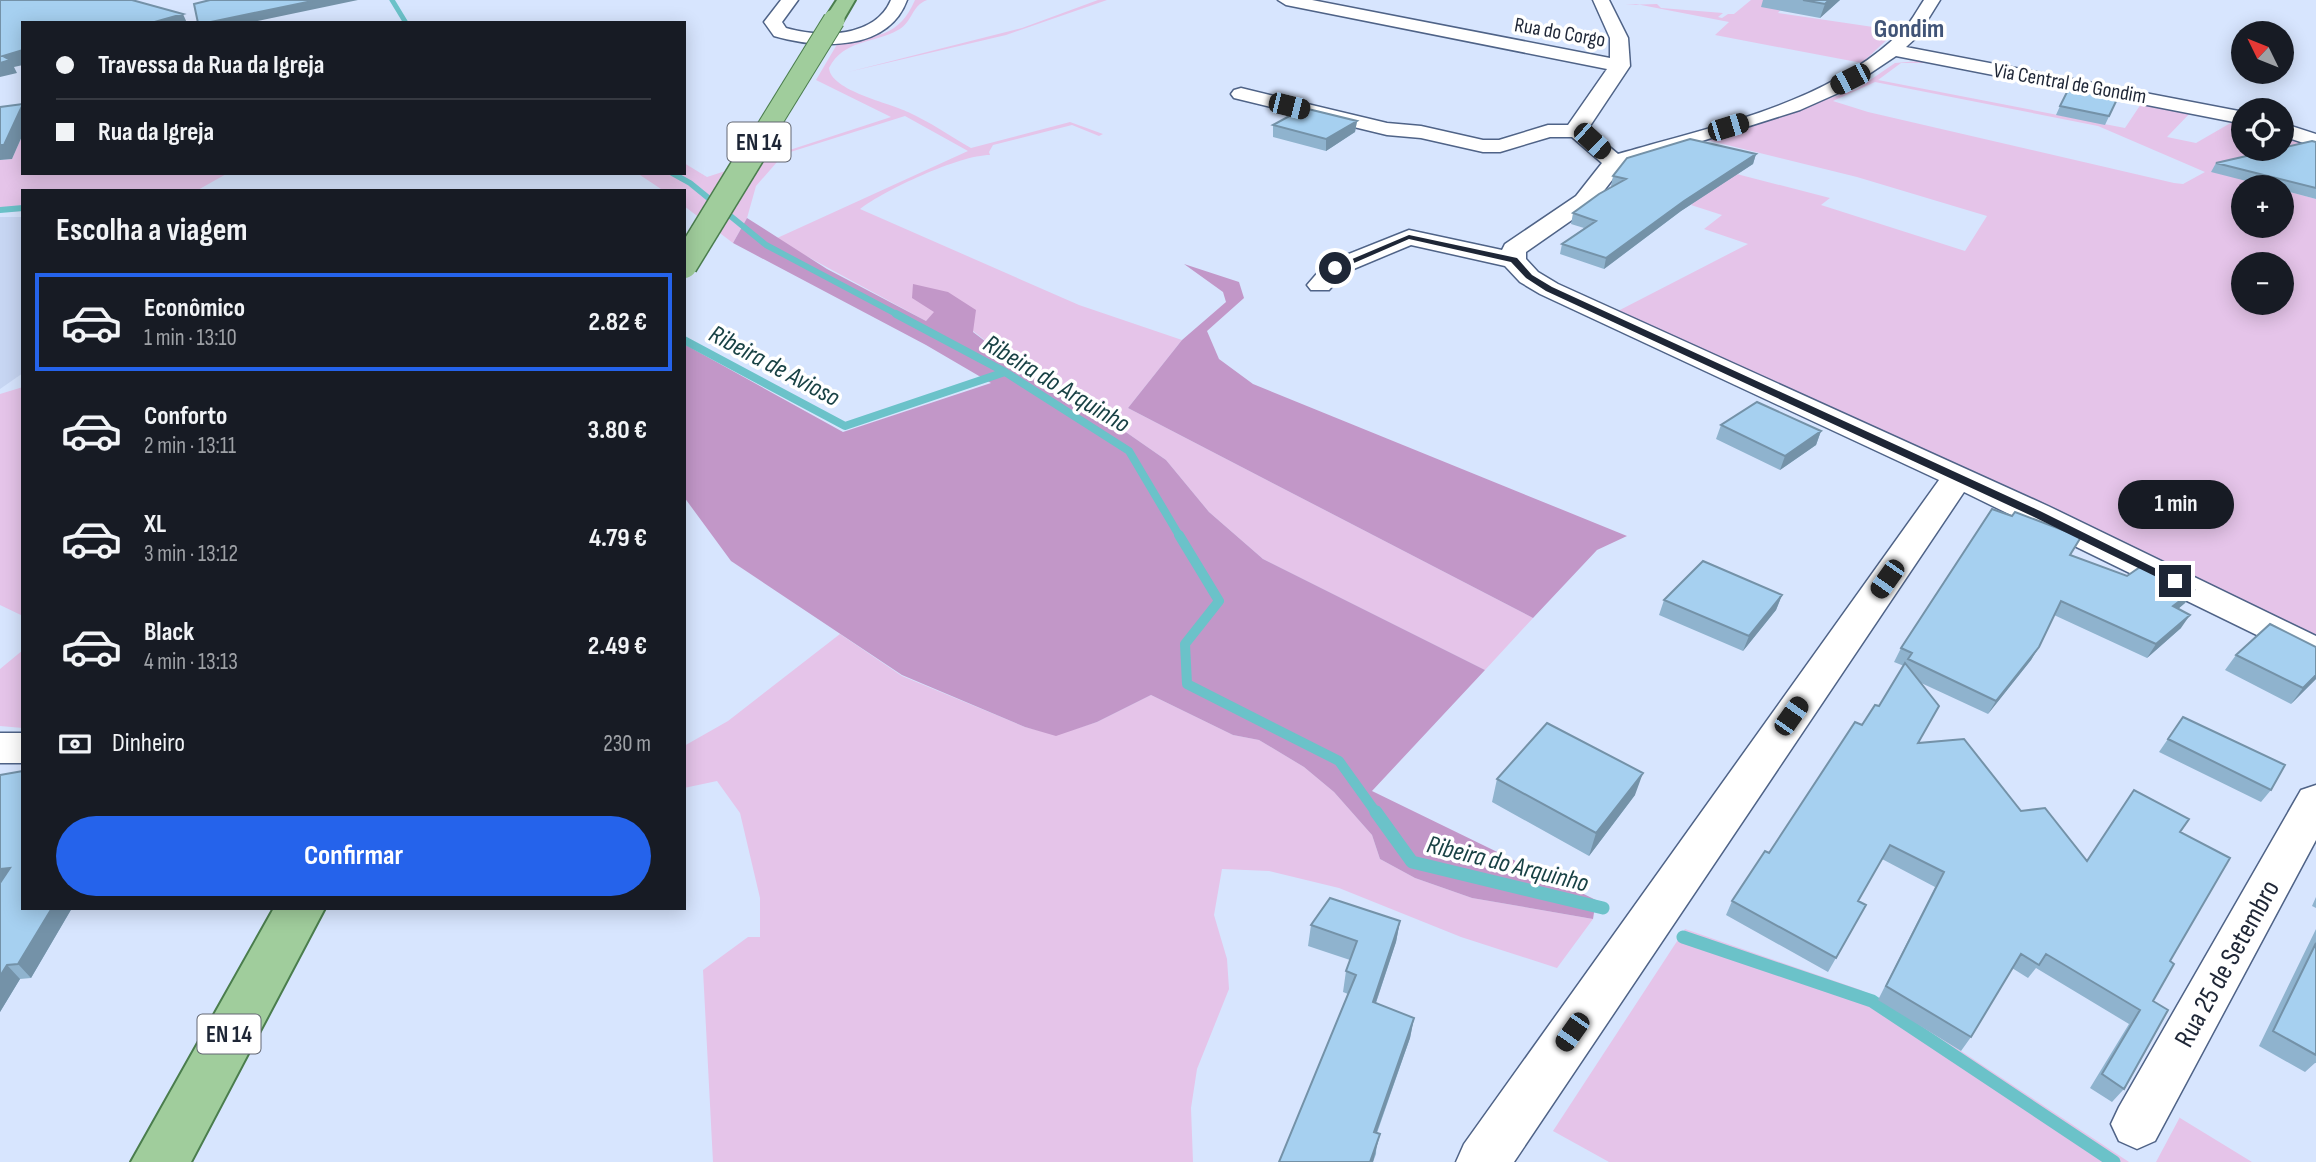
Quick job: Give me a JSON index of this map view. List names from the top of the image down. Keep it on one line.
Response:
{"streets":{"main road":["EN 14"],"street":["Rua do Corgo","Via Central de Gondim","Rua 25 de Setembro"]},"districts":["Gondim"],"water":["Ribeira de Avioso","Ribeira do Arquinho"],"north":"top left","page":{"map_buttons":["+","−"],"banner":["Travessa da Rua da Igreja","Rua da Igreja"],"heading":"Escolha a viagem","list":[{"name":"Econômico","note":"1 min · 13:10","value":"2.82 €"},{"name":"Conforto","note":"2 min · 13:11","value":"3.80 €"},{"name":"XL","note":"3 min · 13:12","value":"4.79 €"},{"name":"Black","note":"4 min · 13:13","value":"2.49 €"}],"bubble":"1 min","pay":["Dinheiro","230 m"],"buttons":"Confirmar"}}
